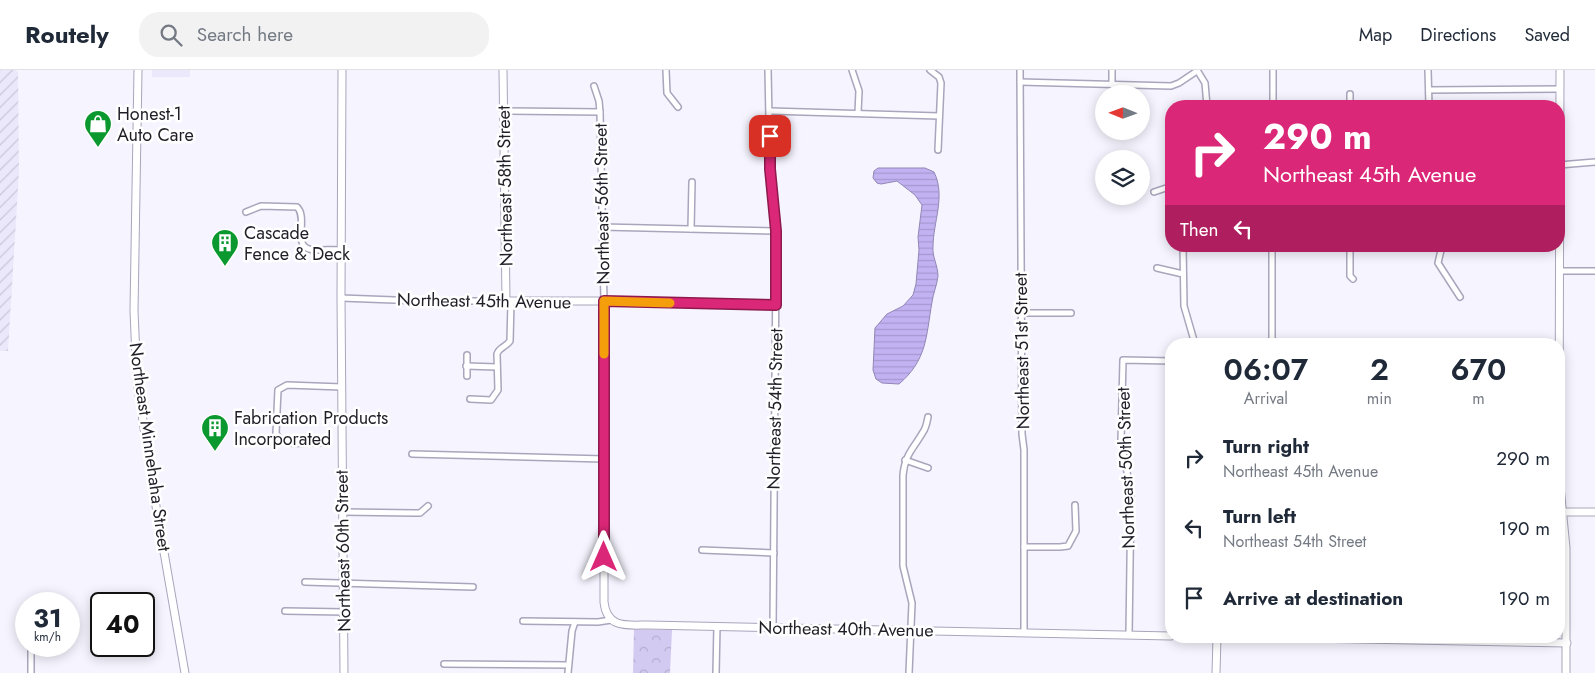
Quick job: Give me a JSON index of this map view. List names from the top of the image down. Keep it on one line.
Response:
{"streets":{"street":["Northeast 58th Street","Northeast 56th Street","Northeast 45th Avenue","Northeast 51st Street","Northeast 54th Street","Northeast Minnehaha Street","Northeast 50th Street","Northeast 60th Street","Northeast 40th Avenue"]},"crossings":[["Northeast 58th Street","Northeast 45th Avenue"],["Northeast 56th Street","Northeast 45th Avenue"],["Northeast 56th Street","Northeast 40th Avenue"],["Northeast 45th Avenue","Northeast 54th Street"],["Northeast 45th Avenue","Northeast 60th Street"],["Northeast 51st Street","Northeast 40th Avenue"],["Northeast 54th Street","Northeast 40th Avenue"],["Northeast 50th Street","Northeast 40th Avenue"]],"places":{"shop":["Honest-1 Auto Care"],"building":["Cascade Fence & Deck","Fabrication Products Incorporated"]},"north":"left","page":{"header":"Routely","search":"Search here","nav":["Map","Directions","Saved"],"turn":["290 m","Northeast 45th Avenue"],"then":"Then","eta":["06:07","Arrival","2","min","670","m"],"list":[{"name":"Turn right","note":"Northeast 45th Avenue","value":"290 m"},{"name":"Turn left","note":"Northeast 54th Street","value":"190 m"},{"name":"Arrive at destination","value":"190 m"}],"speed":"31 km/h","limit":"40"}}
